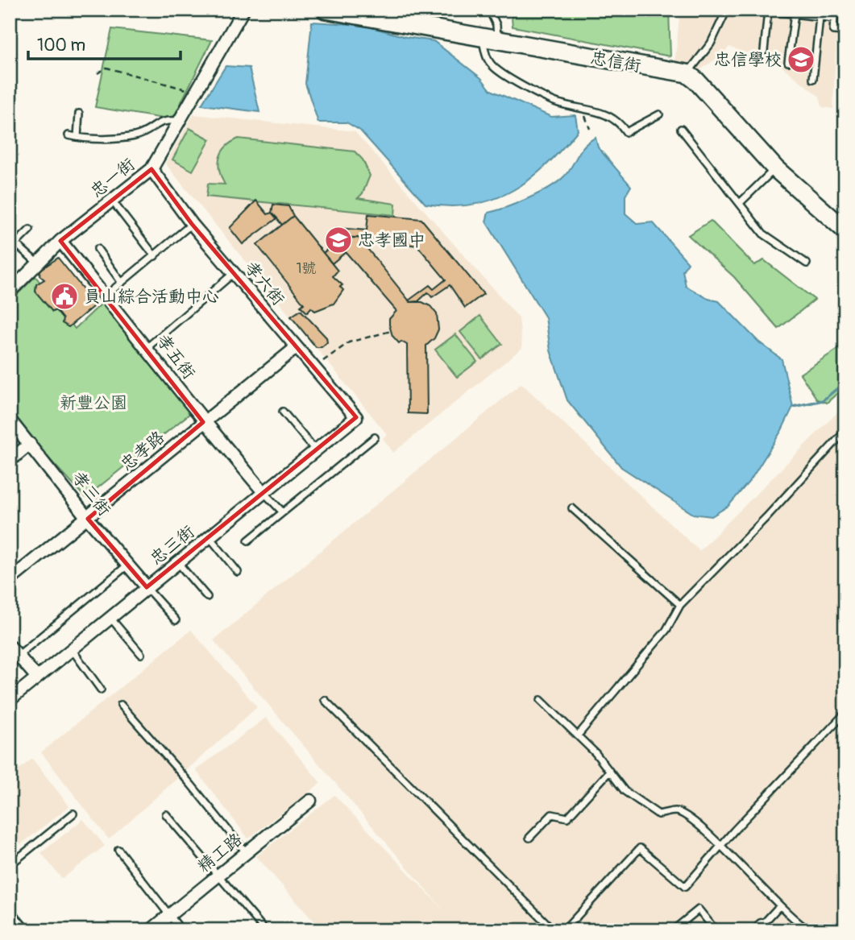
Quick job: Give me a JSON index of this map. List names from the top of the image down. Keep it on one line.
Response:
{"streets":{"street":["忠信街","忠一街","孝六街","孝五街","忠孝路","孝三街","忠三街","精工路"]},"crossings":[["忠一街","孝六街"],["忠一街","孝五街"],["孝六街","忠孝路"],["孝六街","忠三街"],["孝五街","忠孝路"],["孝五街","忠三街"],["忠孝路","孝三街"],["孝三街","忠三街"]],"parks":["新豐公園"],"places":{"school or university":["忠信學校","忠孝國中"],"public building":["員山綜合活動中心"]},"house_numbers":["1號"],"scale_bar":"100 m"}
